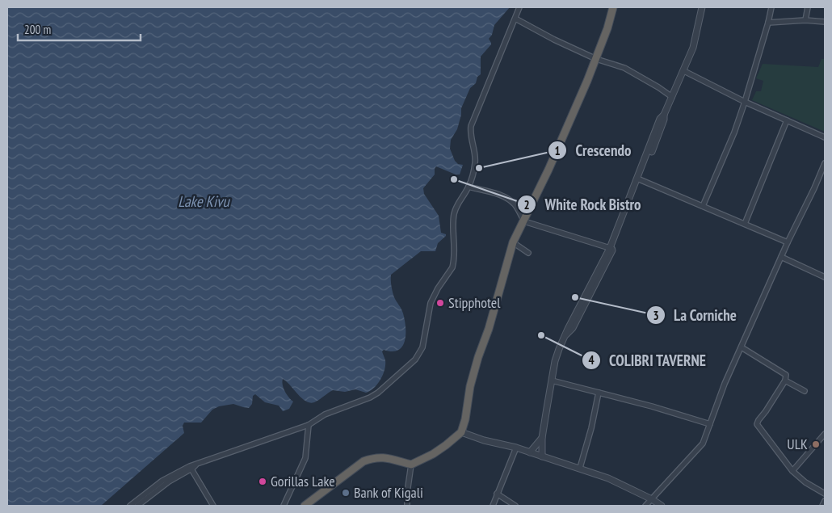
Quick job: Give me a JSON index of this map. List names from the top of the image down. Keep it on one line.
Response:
{"water":["Lake Kivu"],"places":["Crescendo","White Rock Bistro","La Corniche","Stipphotel","COLIBRI TAVERNE","ULK","Gorillas Lake","Bank of Kigali"],"scale_bar":"200 m"}
